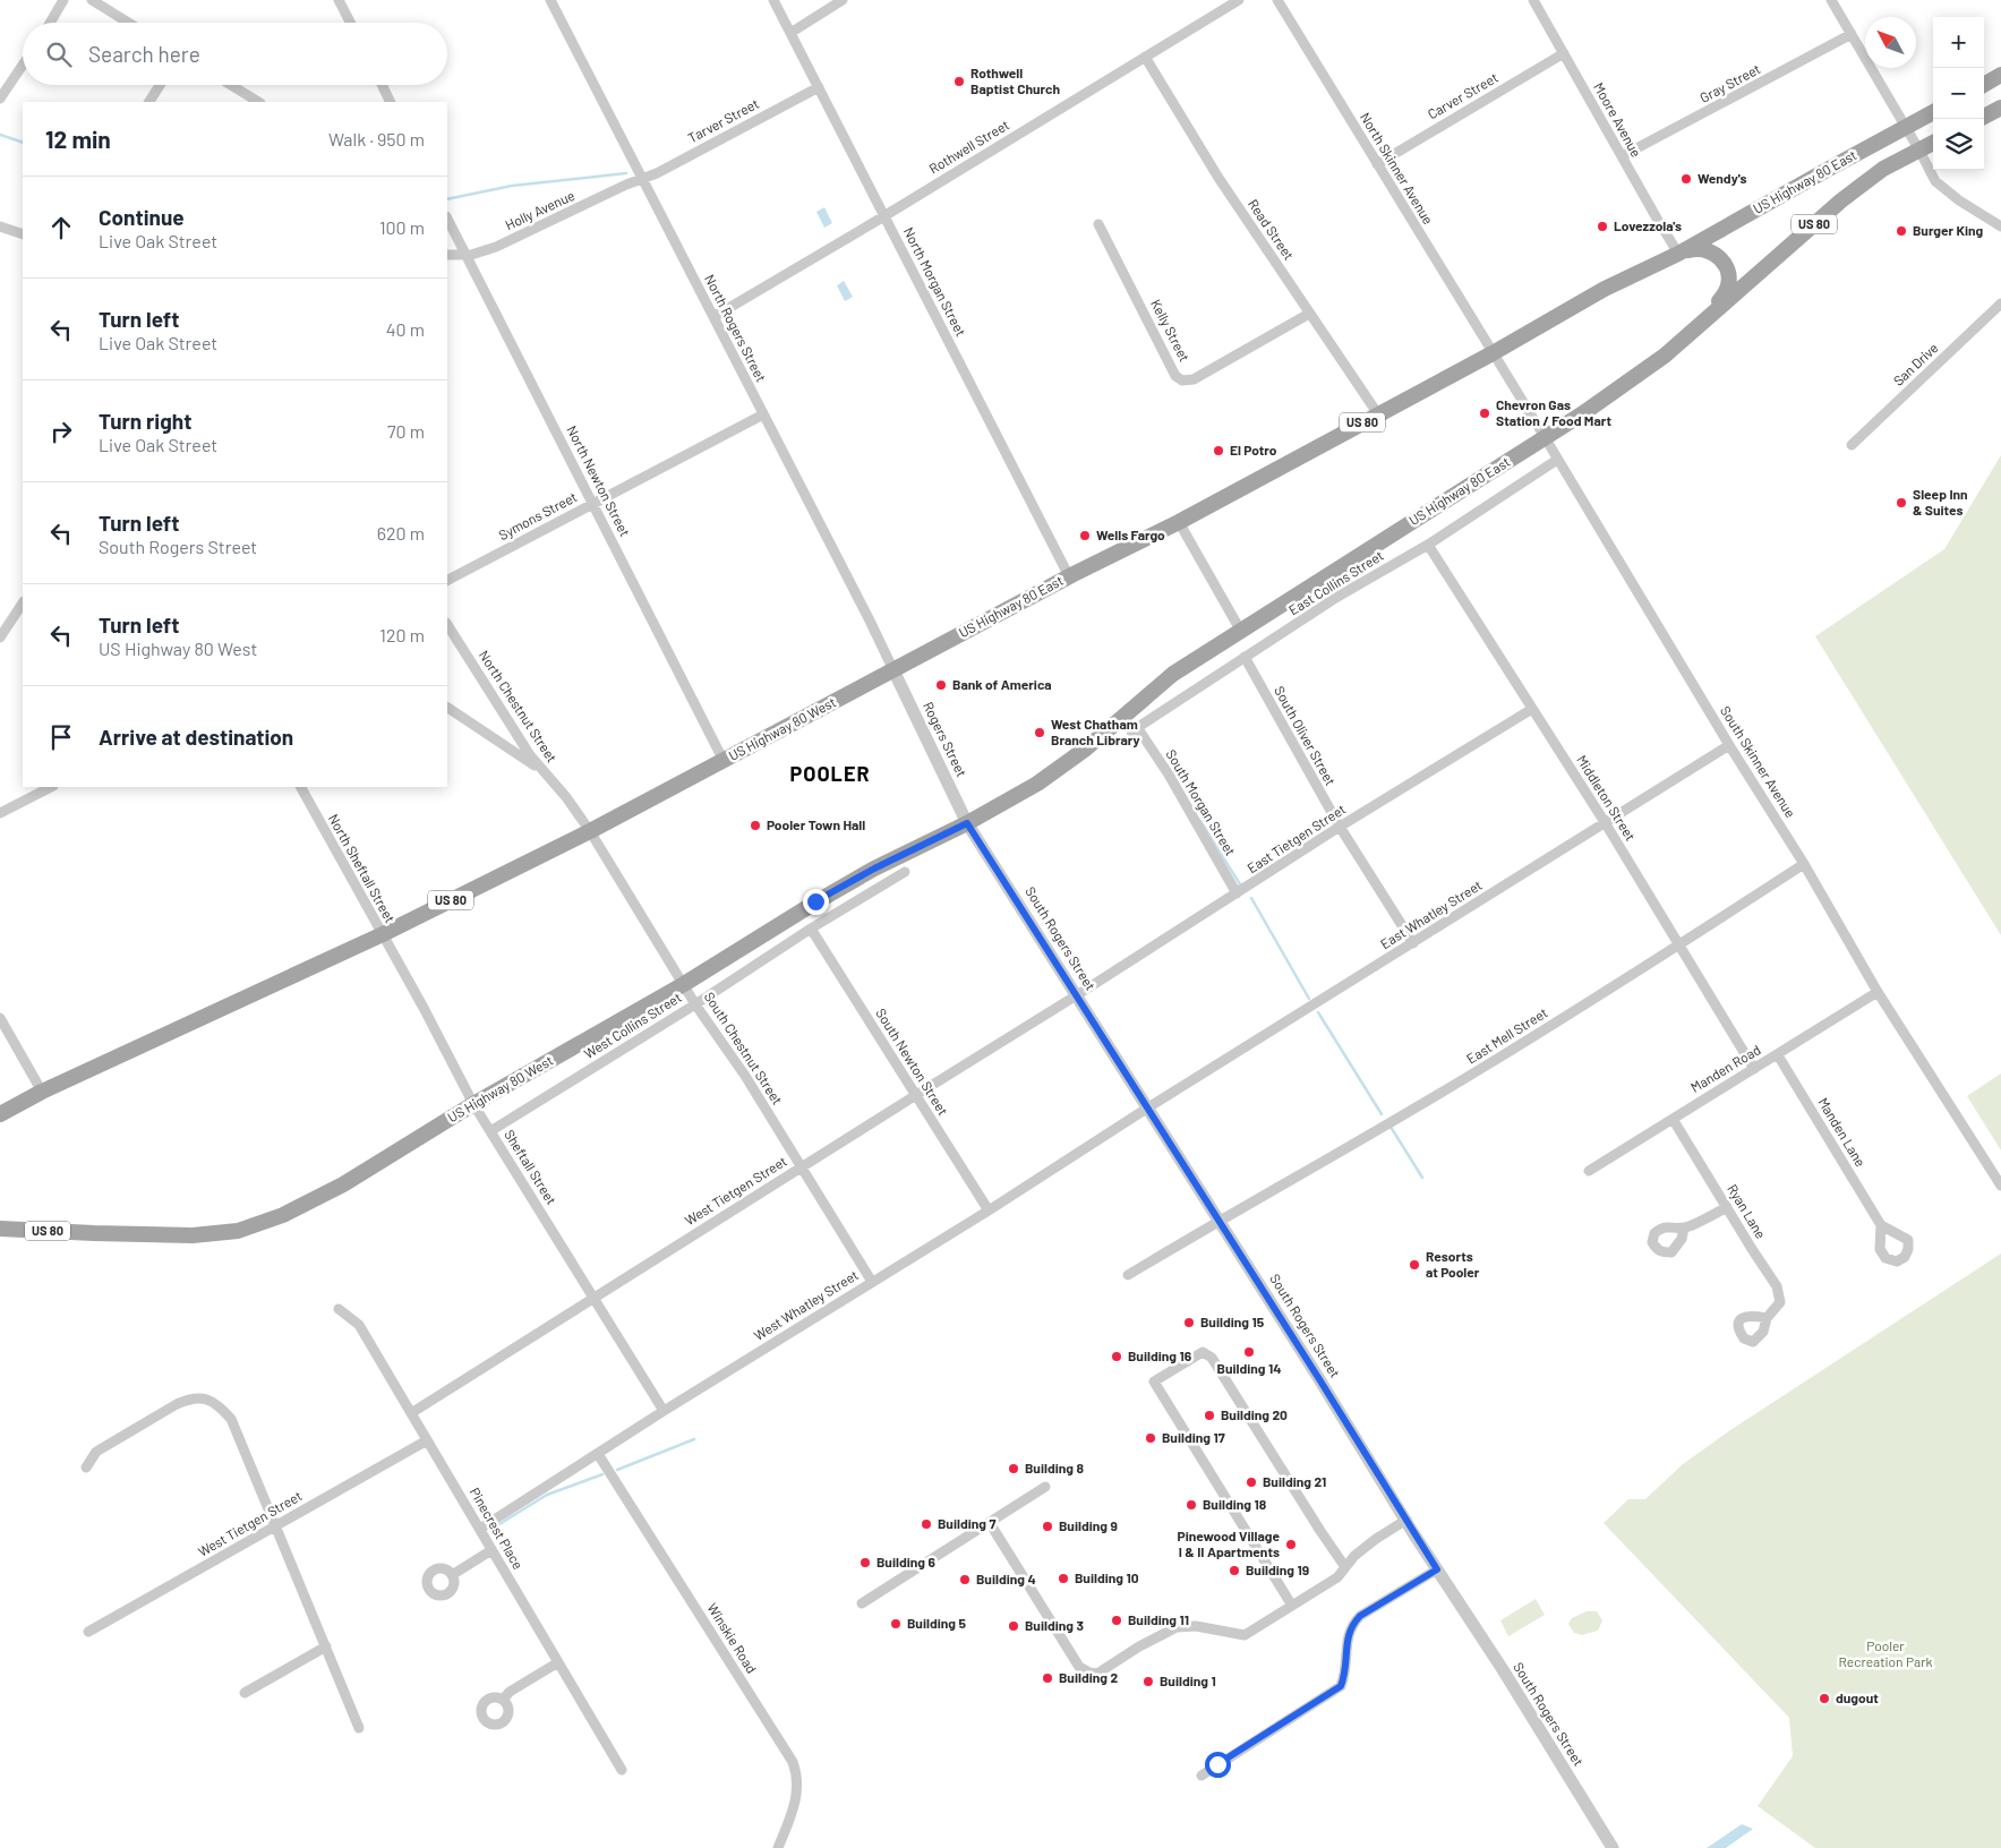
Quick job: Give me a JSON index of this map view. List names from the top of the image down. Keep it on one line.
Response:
{"streets":{"main road":["US Highway 80 East","US 80","US Highway 80 West"],"street":["Gray Street","Carver Street","Moore Avenue","Tarver Street","Rothwell Street","North Skinner Avenue","Holly Avenue","Read Street","North Morgan Street","North Rogers Street","Kelly Street","San Drive","North Newton Street","Symons Street","East Collins Street","North Chestnut Street","South Oliver Street","Rogers Street","South Skinner Avenue","Middleton Street","South Morgan Street","East Tietgen Street","North Sheftall Street","East Whatley Street","South Rogers Street","West Collins Street","East Mell Street","South Chestnut Street","South Newton Street","Manden Road","Manden Lane","Sheftall Street","West Tietgen Street","Ryan Lane","West Whatley Street","Pinecrest Place","Winskie Road"]},"crossings":[["Gray Street","Moore Avenue"],["Carver Street","Moore Avenue"],["Carver Street","North Skinner Avenue"],["Moore Avenue","US Highway 80 East"],["Tarver Street","Holly Avenue"],["Tarver Street","North Morgan Street"],["Tarver Street","North Rogers Street"],["Rothwell Street","Read Street"],["Rothwell Street","North Morgan Street"],["Rothwell Street","North Rogers Street"],["North Skinner Avenue","US Highway 80 East"],["North Skinner Avenue","South Skinner Avenue"],["US Highway 80 East","Read Street"],["US Highway 80 East","North Morgan Street"],["US Highway 80 East","North Rogers Street"],["US Highway 80 East","US Highway 80 West"],["US Highway 80 East","Rogers Street"],["US Highway 80 East","South Skinner Avenue"],["US Highway 80 East","South Rogers Street"],["Holly Avenue","North Rogers Street"],["Holly Avenue","North Newton Street"],["Read Street","Kelly Street"],["North Rogers Street","Symons Street"],["North Rogers Street","US Highway 80 West"],["North Rogers Street","Rogers Street"],["North Newton Street","Symons Street"],["North Newton Street","US Highway 80 West"],["East Collins Street","South Oliver Street"],["East Collins Street","South Skinner Avenue"],["East Collins Street","Middleton Street"],["East Collins Street","South Morgan Street"],["North Chestnut Street","US Highway 80 West"],["North Chestnut Street","South Chestnut Street"],["US Highway 80 West","Rogers Street"],["US Highway 80 West","North Sheftall Street"],["US Highway 80 West","South Rogers Street"],["US Highway 80 West","South Chestnut Street"],["US Highway 80 West","Sheftall Street"],["South Oliver Street","East Tietgen Street"],["South Oliver Street","East Whatley Street"],["Rogers Street","South Rogers Street"],["South Skinner Avenue","East Whatley Street"],["South Skinner Avenue","East Mell Street"],["South Skinner Avenue","Manden Road"],["Middleton Street","East Tietgen Street"],["Middleton Street","East Whatley Street"],["Middleton Street","East Mell Street"],["Middleton Street","Manden Road"],["South Morgan Street","East Tietgen Street"],["East Tietgen Street","South Rogers Street"],["East Tietgen Street","West Tietgen Street"],["North Sheftall Street","Sheftall Street"],["East Whatley Street","South Rogers Street"],["East Whatley Street","West Whatley Street"],["South Rogers Street","East Mell Street"],["South Rogers Street","West Tietgen Street"],["South Rogers Street","West Whatley Street"],["West Collins Street","South Chestnut Street"],["West Collins Street","South Newton Street"],["West Collins Street","Sheftall Street"],["South Chestnut Street","West Tietgen Street"],["South Chestnut Street","West Whatley Street"],["South Newton Street","West Tietgen Street"],["South Newton Street","West Whatley Street"],["Manden Road","Manden Lane"],["Manden Road","Ryan Lane"],["Sheftall Street","West Tietgen Street"],["Sheftall Street","West Whatley Street"],["West Tietgen Street","Pinecrest Place"],["West Whatley Street","Pinecrest Place"],["West Whatley Street","Winskie Road"]],"districts":["POOLER"],"parks":["Pooler Recreation Park"],"places":["Rothwell Baptist Church","Wendy's","Lovezzola's","Burger King","Chevron Gas Station / Food Mart","El Potro","Sleep Inn & Suites","Wells Fargo","Bank of America","West Chatham Branch Library","Pooler Town Hall","Resorts at Pooler","Building 15","Building 14","Building 16","Building 20","Building 17","Building 8","Building 21","Building 18","Building 7","Building 9","Pinewood Village I & II Apartments","Building 6","Building 19","Building 10","Building 4","Building 11","Building 5","Building 3","Building 2","Building 1","dugout"],"north":"top left","page":{"map_buttons":["+","−"],"search":"Search here","heading":["12 min","Walk · 950 m"],"list":[["Continue","Live Oak Street","100 m"],["Turn left","Live Oak Street","40 m"],["Turn right","Live Oak Street","70 m"],["Turn left","South Rogers Street","620 m"],["Turn left","US Highway 80 West","120 m"],"Arrive at destination"]}}
